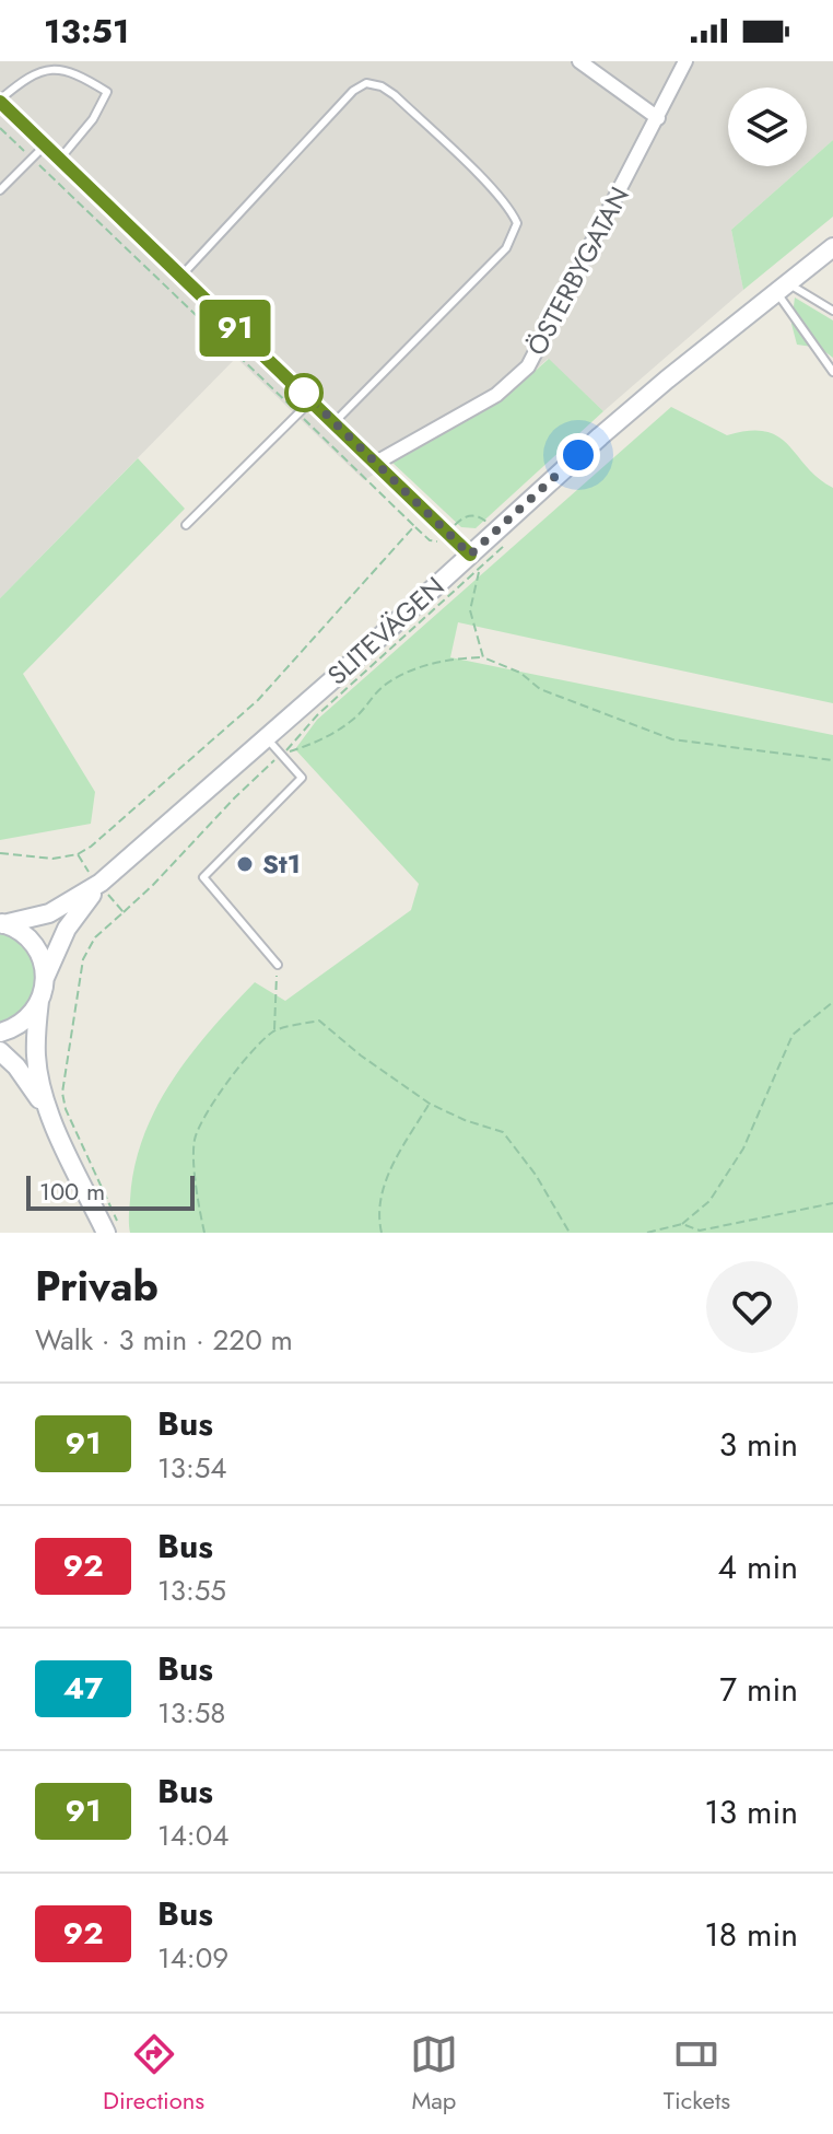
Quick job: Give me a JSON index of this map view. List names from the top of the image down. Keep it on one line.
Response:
{"streets":{"main road":["SLITEVÄGEN"],"street":["ÖSTERBYGATAN"]},"places":["St1"],"lines":["bus line 91"],"scale_bar":"100 m","page":{"status":"13:51","on_map":"91","scale":"100 m","heading":["Privab","Walk · 3 min · 220 m"],"list":[{"mark":"91","name":"Bus","note":"13:54","value":"3 min"},{"mark":"92","name":"Bus","note":"13:55","value":"4 min"},{"mark":"47","name":"Bus","note":"13:58","value":"7 min"},{"mark":"91","name":"Bus","note":"14:04","value":"13 min"},{"mark":"92","name":"Bus","note":"14:09","value":"18 min"}],"tabs":["Directions","Map","Tickets"]}}
